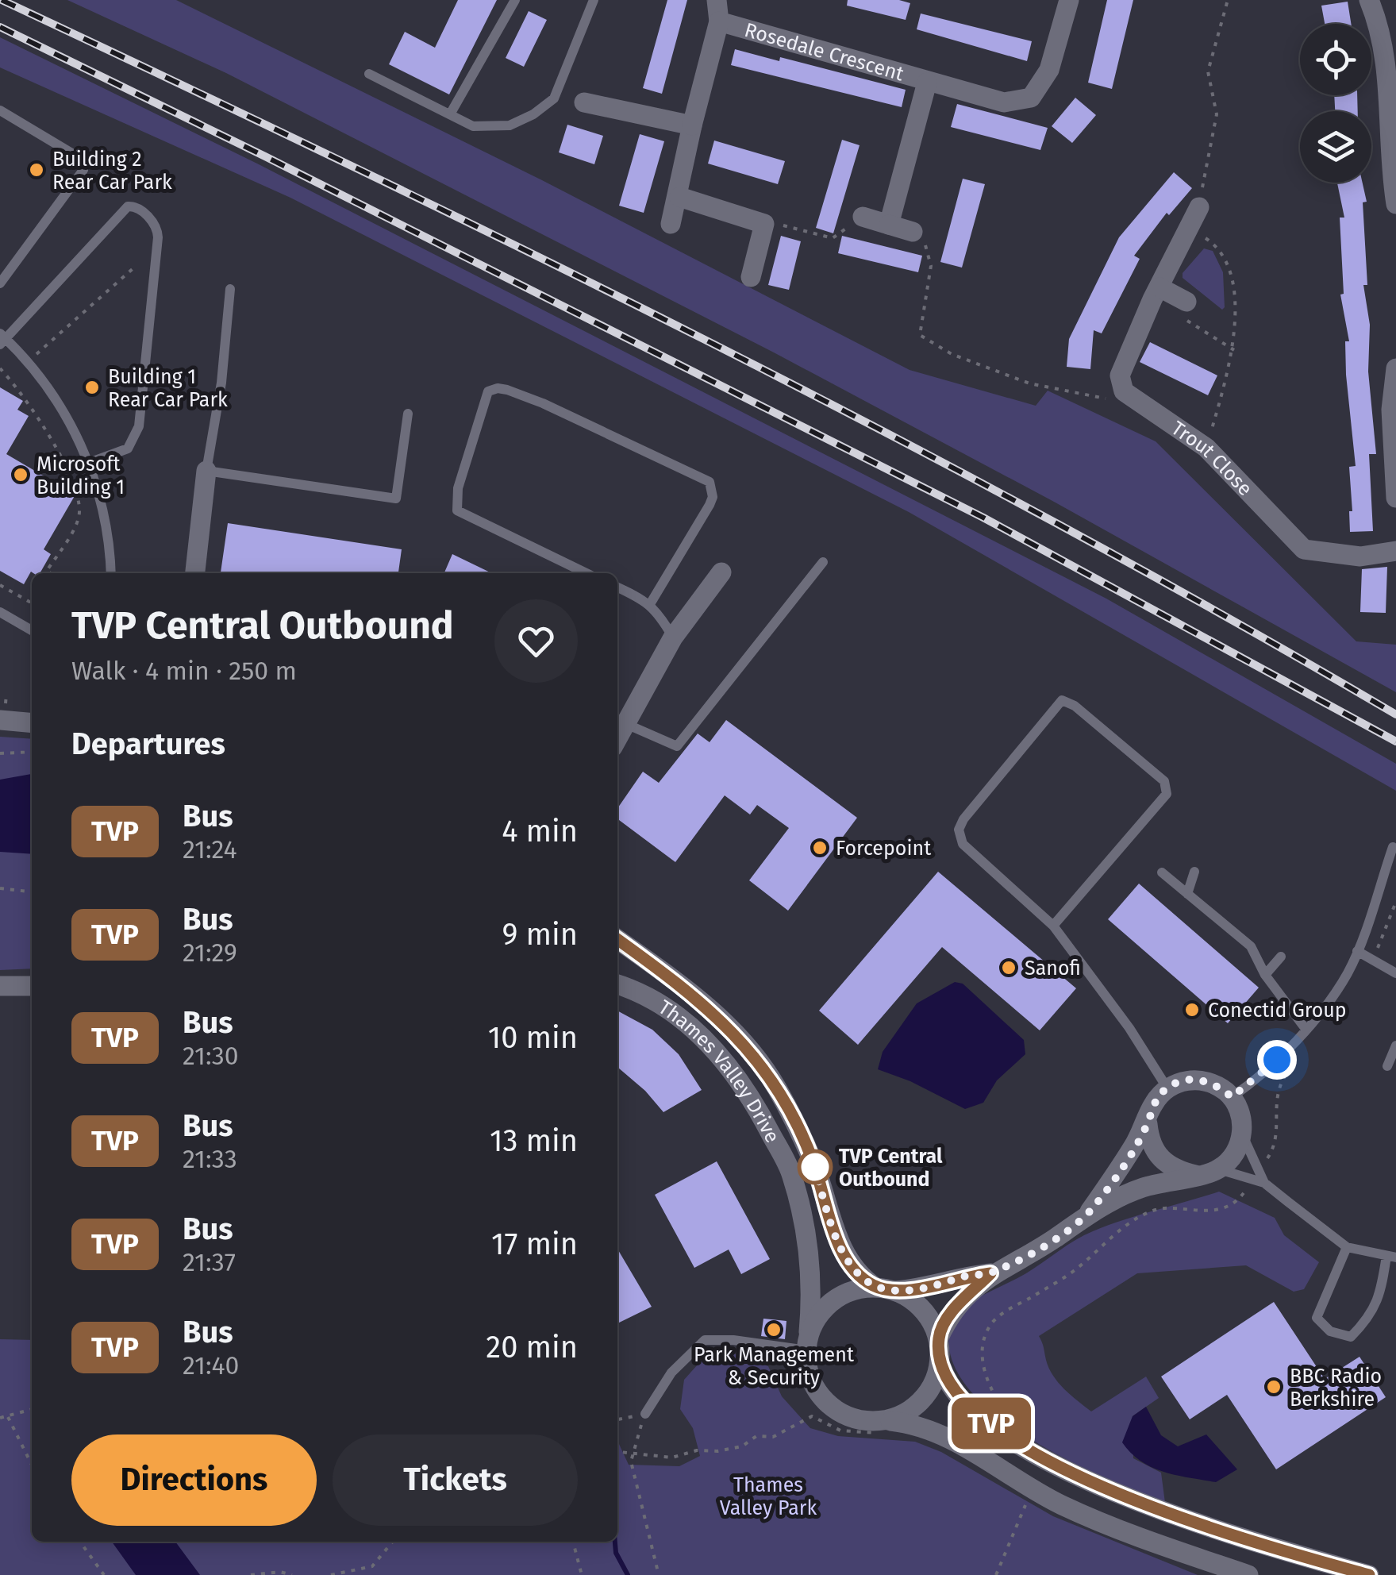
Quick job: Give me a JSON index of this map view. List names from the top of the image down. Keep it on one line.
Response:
{"streets":{"street":["Rosedale Crescent","Trout Close","Thames Valley Drive"]},"parks":["Thames Valley Park"],"places":["Building 2 Rear Car Park","Building 1 Rear Car Park","Microsoft Building 1","Forcepoint","Sanofi","Conectid Group","TVP Central Outbound","Park Management & Security","BBC Radio Berkshire"],"lines":["bus line TVP"],"page":{"on_map":"TVP","heading":[["TVP Central Outbound","Walk · 4 min · 250 m"],"Departures"],"list":[{"mark":"TVP","name":"Bus","note":"21:24","value":"4 min"},{"mark":"TVP","name":"Bus","note":"21:29","value":"9 min"},{"mark":"TVP","name":"Bus","note":"21:30","value":"10 min"},{"mark":"TVP","name":"Bus","note":"21:33","value":"13 min"},{"mark":"TVP","name":"Bus","note":"21:37","value":"17 min"},{"mark":"TVP","name":"Bus","note":"21:40","value":"20 min"}],"buttons":["Directions","Tickets"]}}
